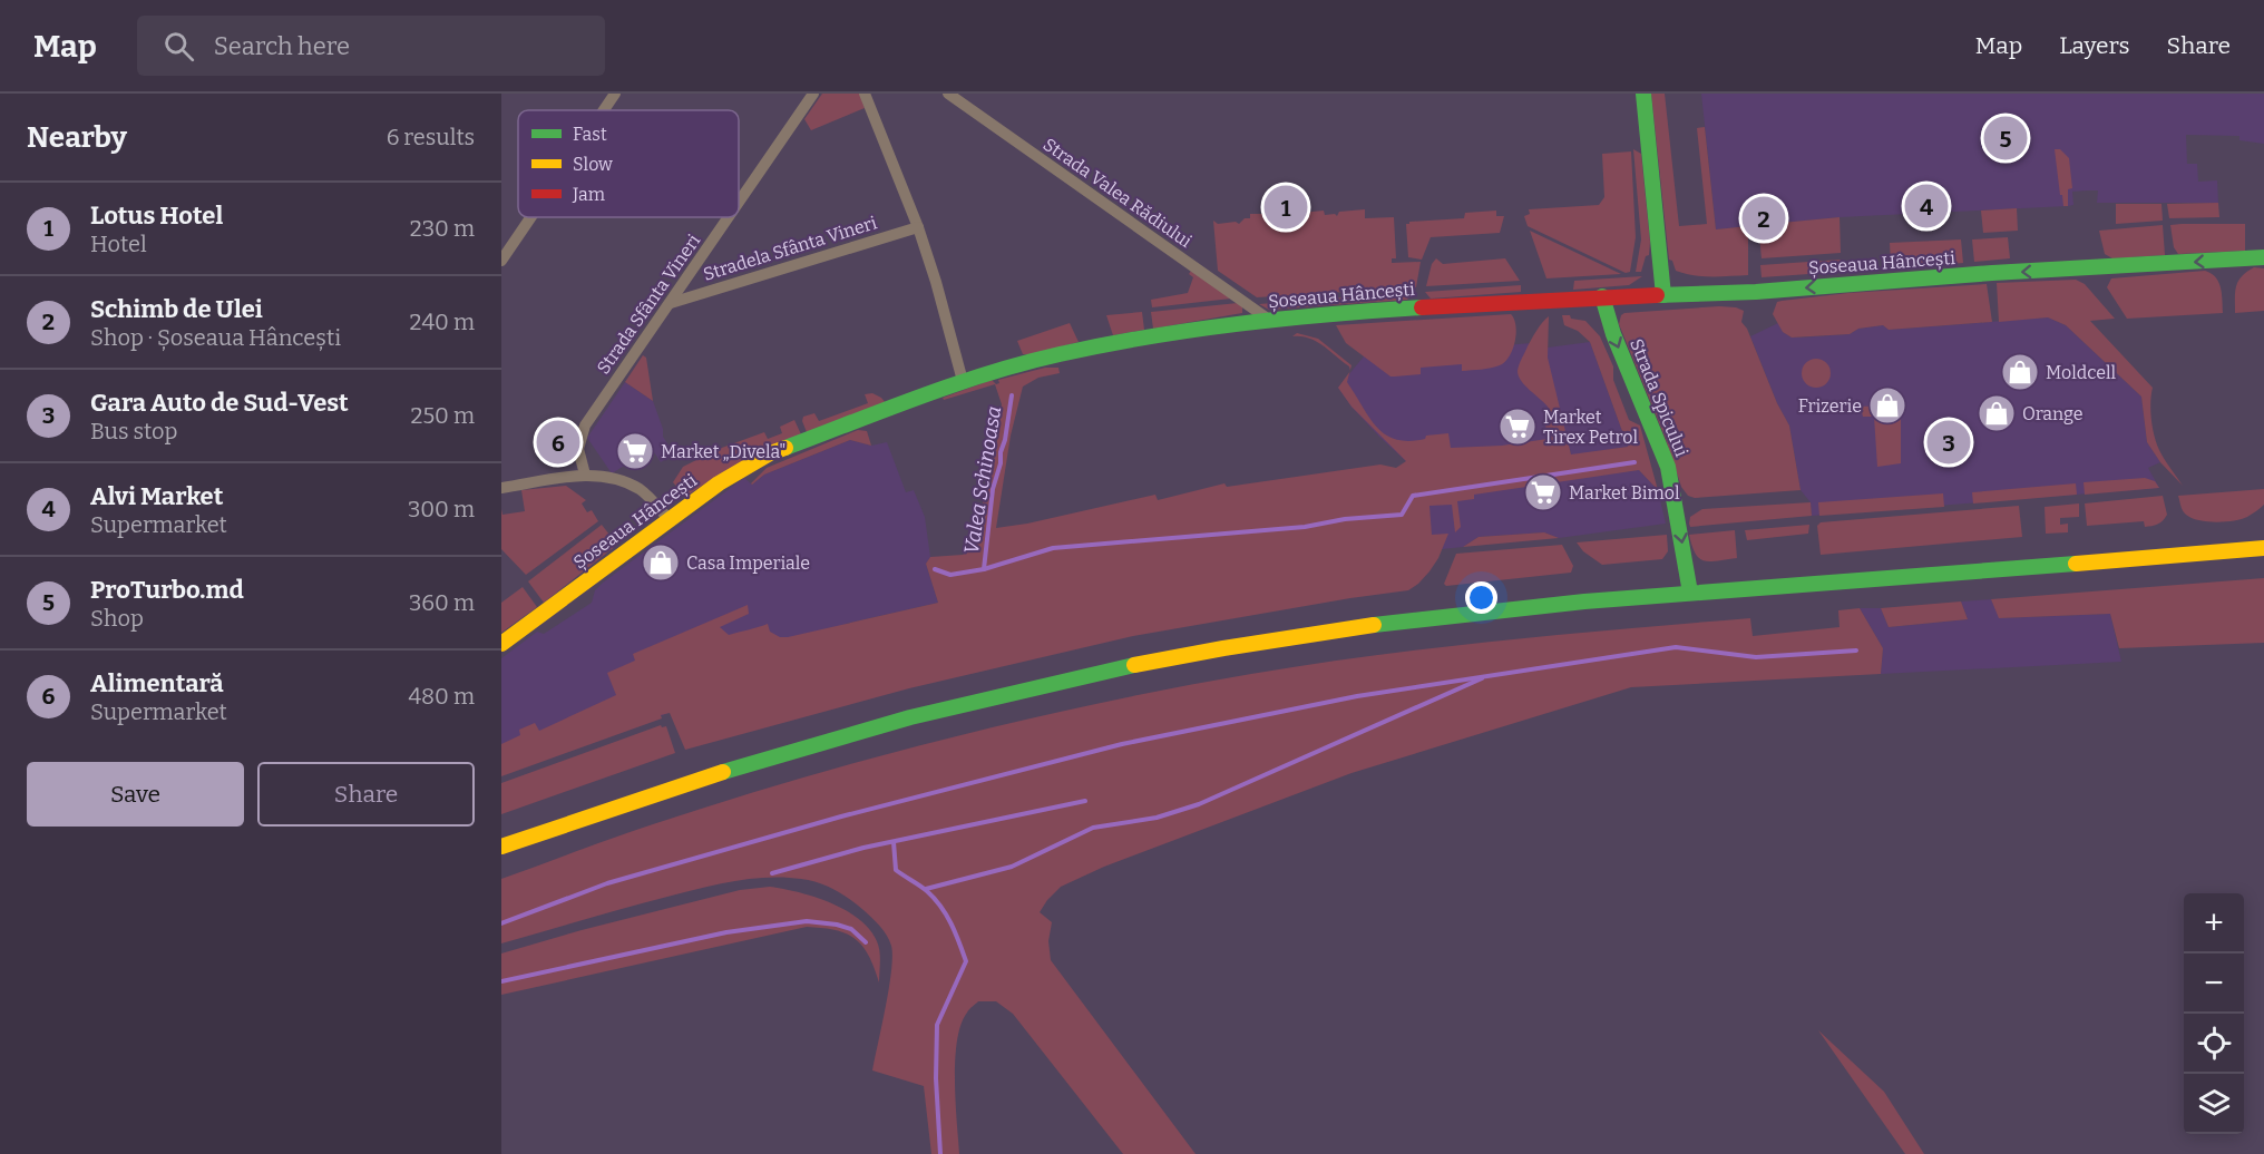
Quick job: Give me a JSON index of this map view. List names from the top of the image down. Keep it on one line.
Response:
{"streets":{"main road":["Șoseaua Hâncești","Strada Spicului"],"street":["Strada Valea Rădiului","Stradela Sfânta Vineri","Strada Sfânta Vineri"]},"crossings":[["Strada Valea Rădiului","Șoseaua Hâncești"],["Stradela Sfânta Vineri","Strada Sfânta Vineri"],["Șoseaua Hâncești","Strada Spicului"]],"one_way":["Strada Spicului"],"water":["Valea Schinoasa"],"places":{"shop":["Moldcell","Frizerie","Orange","Casa Imperiale"],"supermarket":["Market Tirex Petrol","Market „Divela\"","Market Bimol"]},"legend":["Fast","Slow","Jam"],"page":{"header":"Map","search":"Search here","nav":["Map","Layers","Share"],"heading":["Nearby","6 results"],"pins":["5","4","1","2","3","6"],"list":[{"mark":"1","name":"Lotus Hotel","note":"Hotel","value":"230 m"},{"mark":"2","name":"Schimb de Ulei","note":"Shop · Șoseaua Hâncești","value":"240 m"},{"mark":"3","name":"Gara Auto de Sud-Vest","note":"Bus stop","value":"250 m"},{"mark":"4","name":"Alvi Market","note":"Supermarket","value":"300 m"},{"mark":"5","name":"ProTurbo.md","note":"Shop","value":"360 m"},{"mark":"6","name":"Alimentară","note":"Supermarket","value":"480 m"}],"buttons":["Save","Share"],"map_buttons":["+","−"]}}
